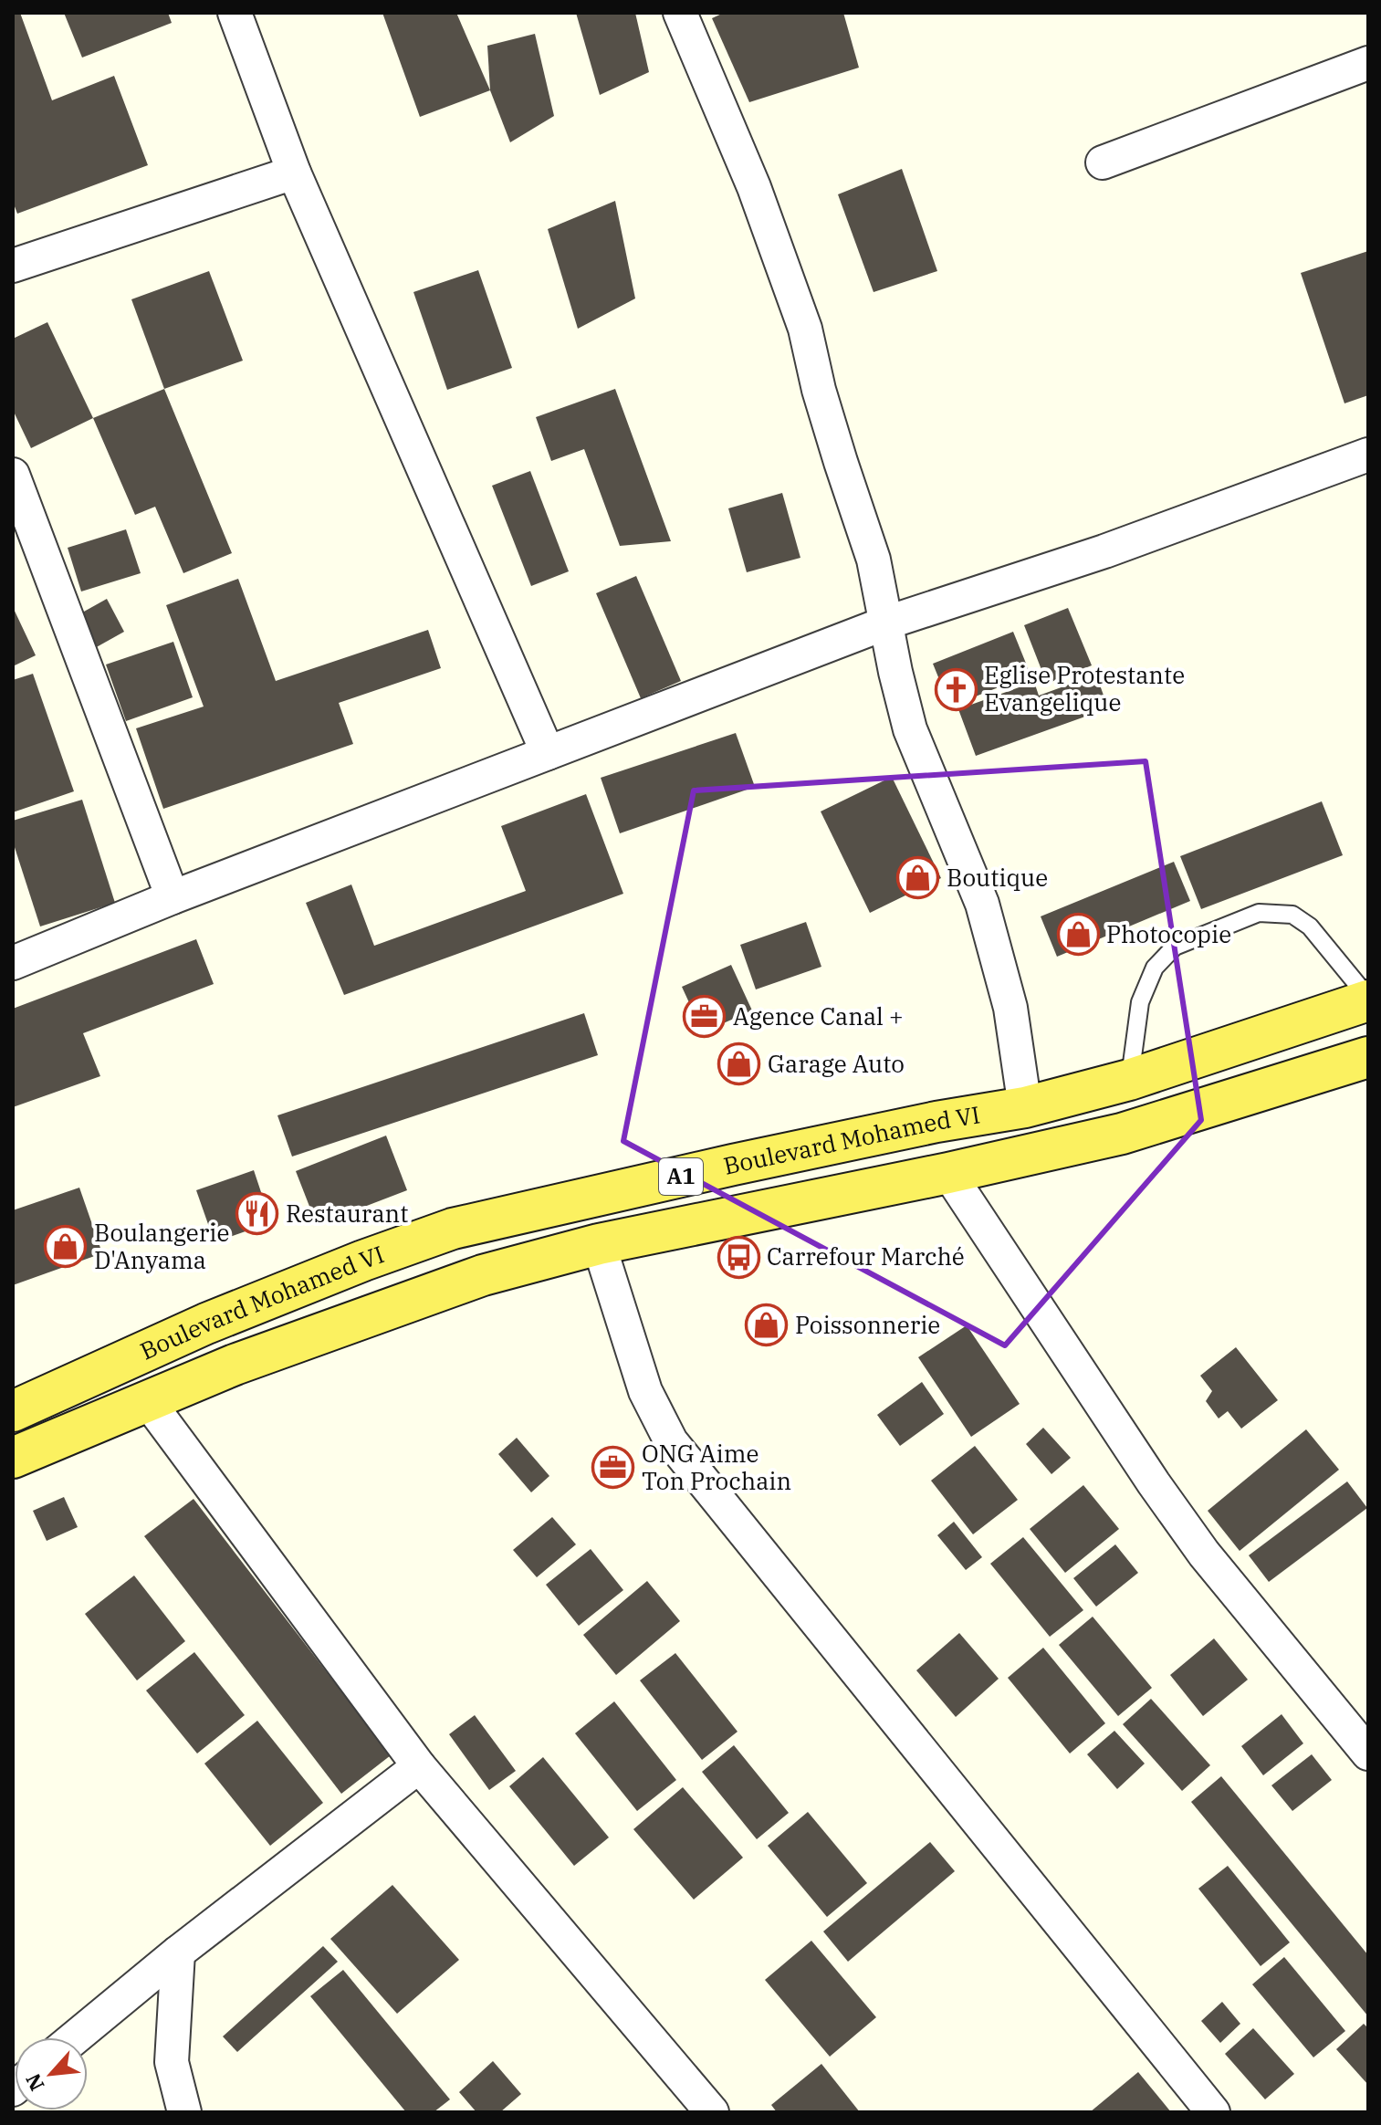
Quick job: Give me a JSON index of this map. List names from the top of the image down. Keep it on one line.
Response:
{"streets":{"main road":["Boulevard Mohamed VI","A1"]},"places":{"church":["Eglise Protestante Evangelique"],"shop":["Boutique","Photocopie","Garage Auto","Boulangerie D'Anyama","Poissonnerie"],"office":["Agence Canal +","ONG Aime Ton Prochain"],"restaurant":["Restaurant"],"bus stop":["Carrefour Marché"]},"north":"bottom left"}
